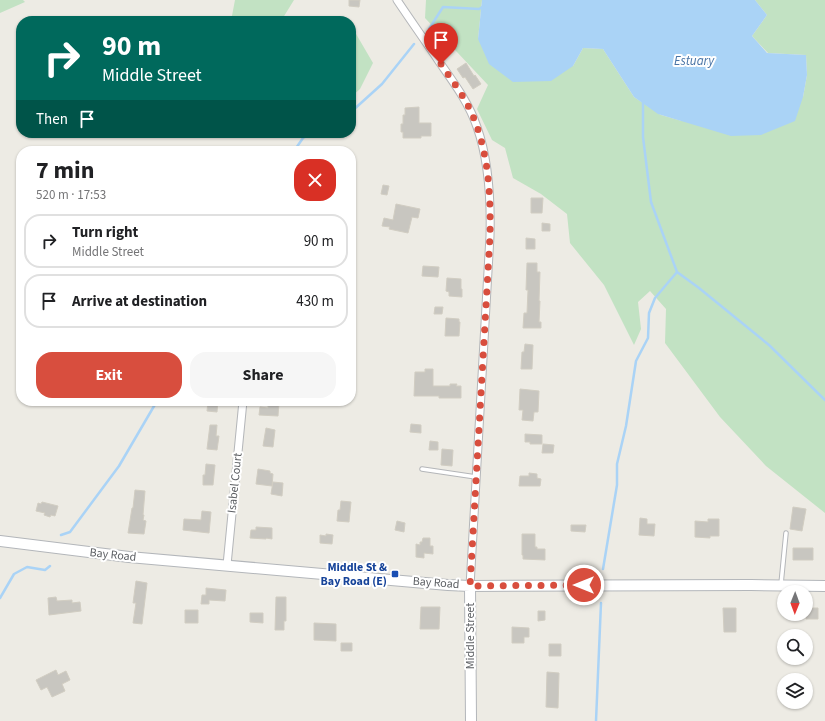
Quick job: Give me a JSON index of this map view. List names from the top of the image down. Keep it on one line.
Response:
{"streets":{"main road":["Bay Road","Middle Street"],"street":["Isabel Court"]},"crossings":[["Isabel Court","Bay Road"],["Bay Road","Middle Street"]],"water":["Estuary"],"places":{"transit":["Middle St & Bay Road (E)"]},"north":"bottom","page":{"turn":["90 m","Middle Street"],"then":"Then","heading":["7 min","520 m · 17:53"],"list":[{"name":"Turn right","note":"Middle Street","value":"90 m"},{"name":"Arrive at destination","value":"430 m"}],"buttons":["Exit","Share"]}}
